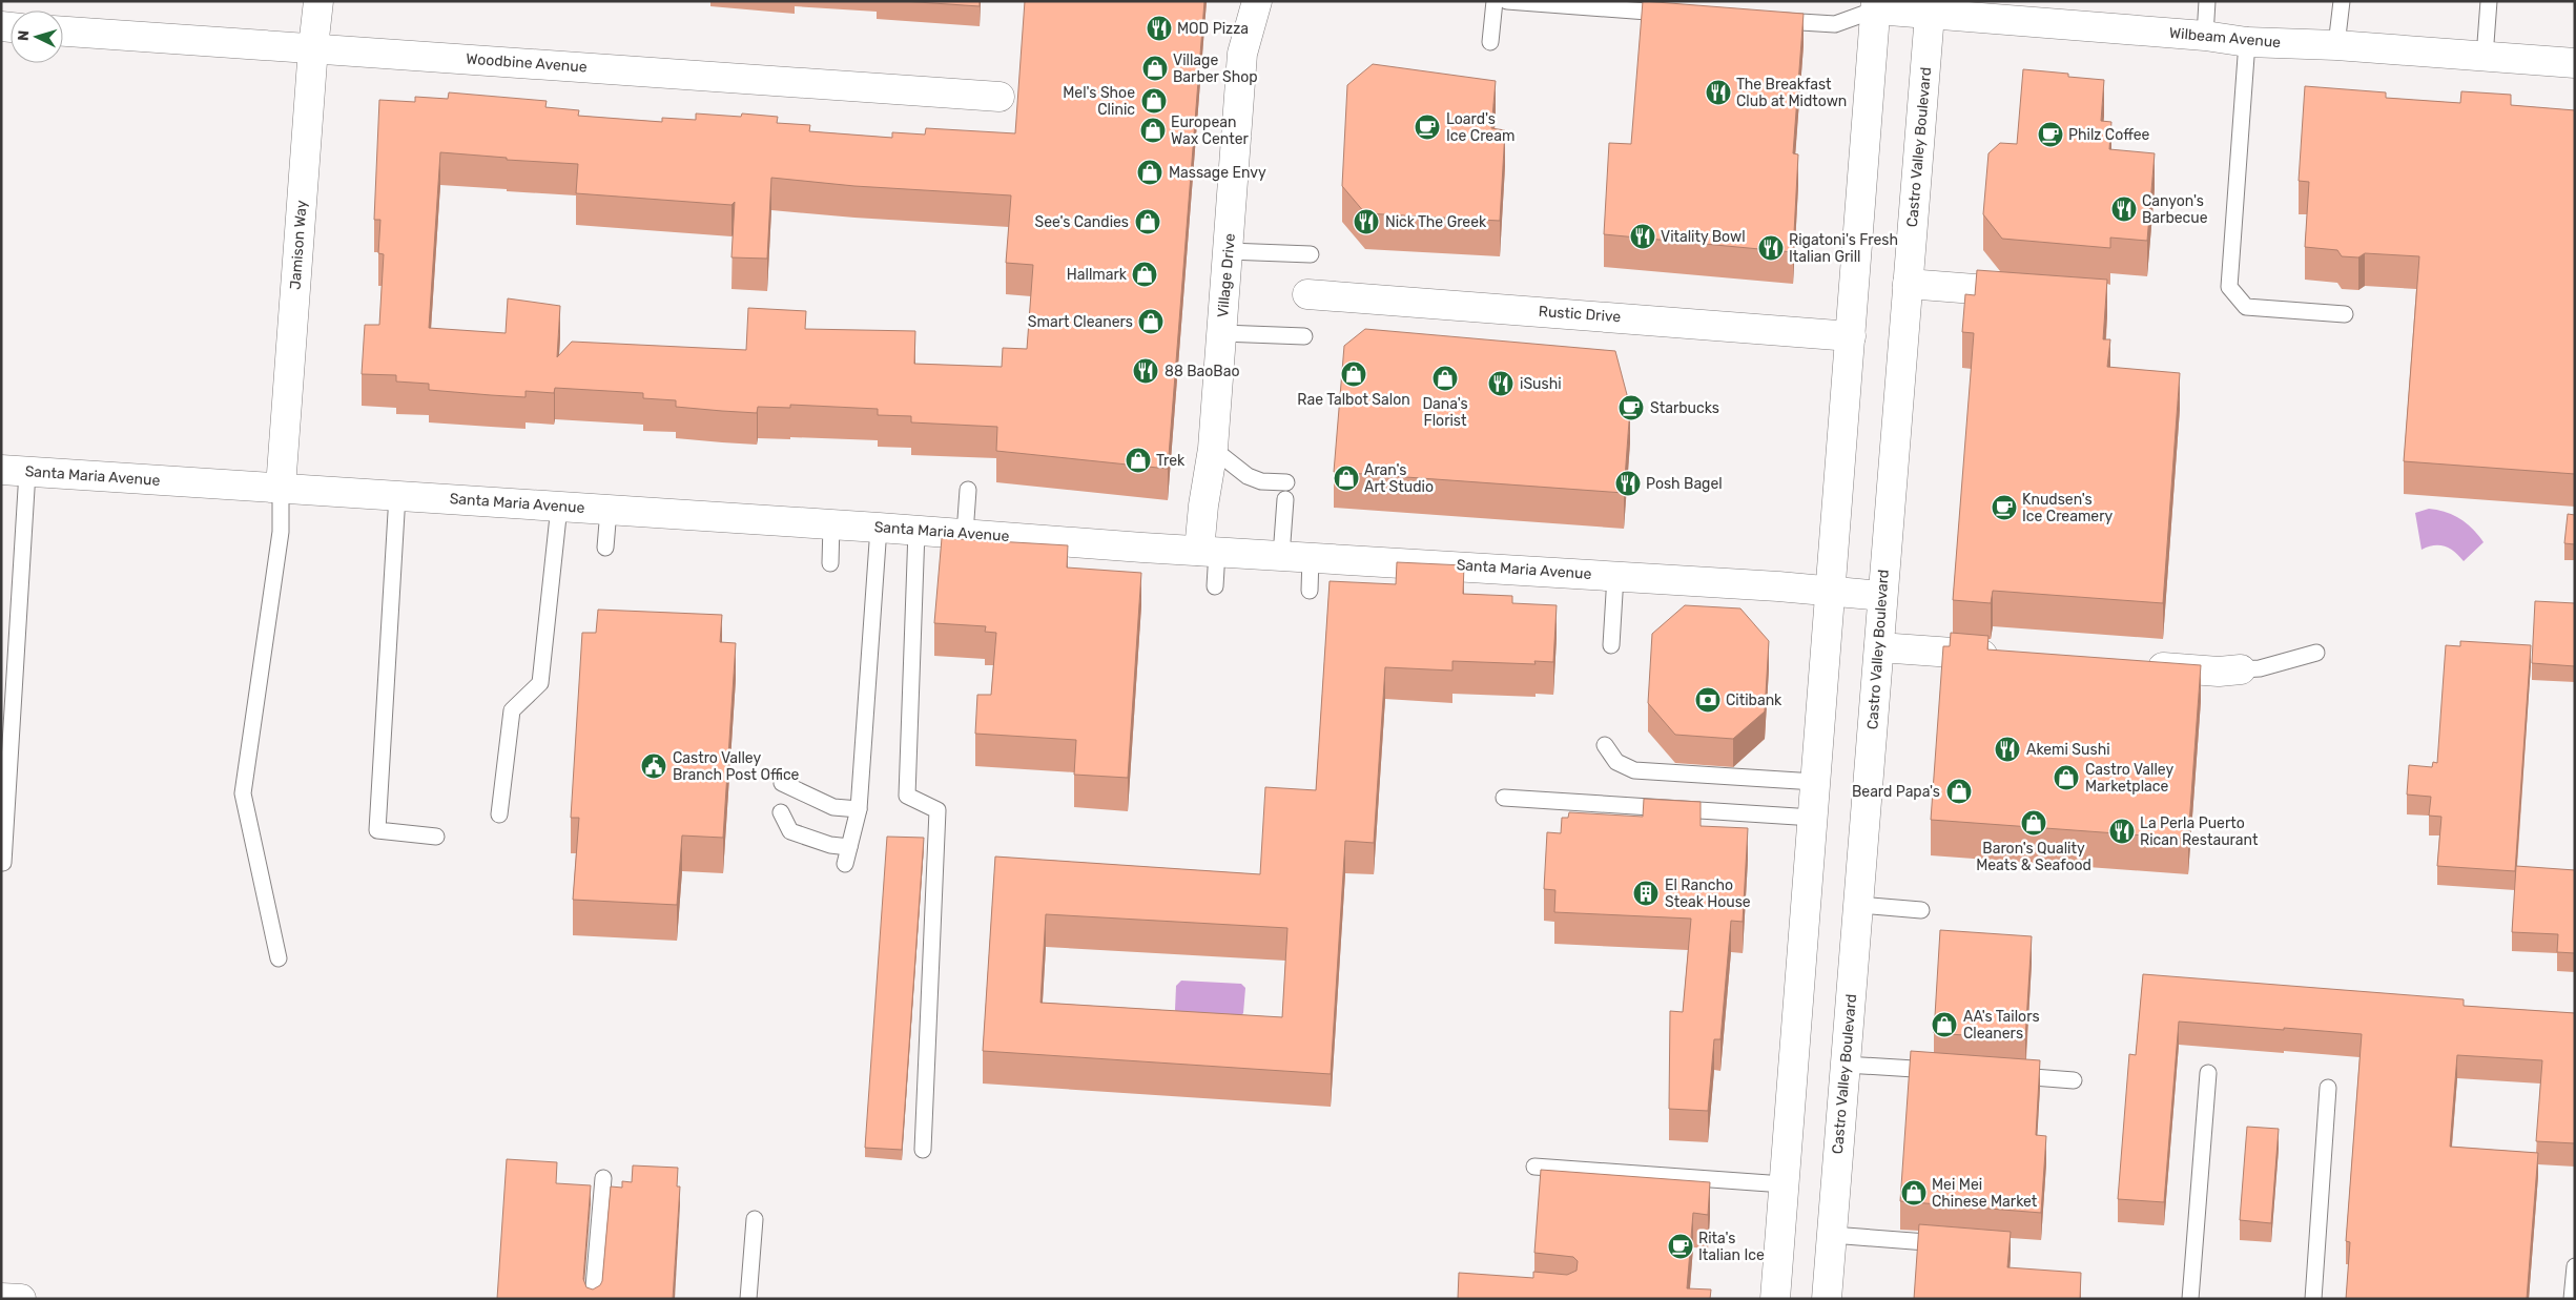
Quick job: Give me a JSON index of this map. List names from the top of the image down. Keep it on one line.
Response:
{"streets":{"street":["Wilbeam Avenue","Woodbine Avenue","Castro Valley Boulevard","Jamison Way","Village Drive","Rustic Drive","Santa Maria Avenue"]},"crossings":[["Wilbeam Avenue","Castro Valley Boulevard"],["Woodbine Avenue","Jamison Way"],["Castro Valley Boulevard","Santa Maria Avenue"],["Jamison Way","Santa Maria Avenue"],["Village Drive","Santa Maria Avenue"]],"places":{"restaurant":["MOD Pizza","The Breakfast Club at Midtown","Canyon's Barbecue","Nick The Greek","Vitality Bowl","Rigatoni's Fresh Italian Grill","88 BaoBao","iSushi","Posh Bagel","Akemi Sushi","La Perla Puerto Rican Restaurant"],"shop":["Village Barber Shop","Mel's Shoe Clinic","European Wax Center","Massage Envy","See's Candies","Hallmark","Smart Cleaners","Rae Talbot Salon","Dana's Florist","Trek","Aran's Art Studio","Castro Valley Marketplace","Beard Papa's","Baron's Quality Meats & Seafood","AA's Tailors Cleaners","Mei Mei Chinese Market"],"cafe":["Loard's Ice Cream","Philz Coffee","Starbucks","Knudsen's Ice Creamery","Rita's Italian Ice"],"bank":["Citibank"],"public building":["Castro Valley Branch Post Office"],"building":["El Rancho Steak House"]},"north":"left"}
